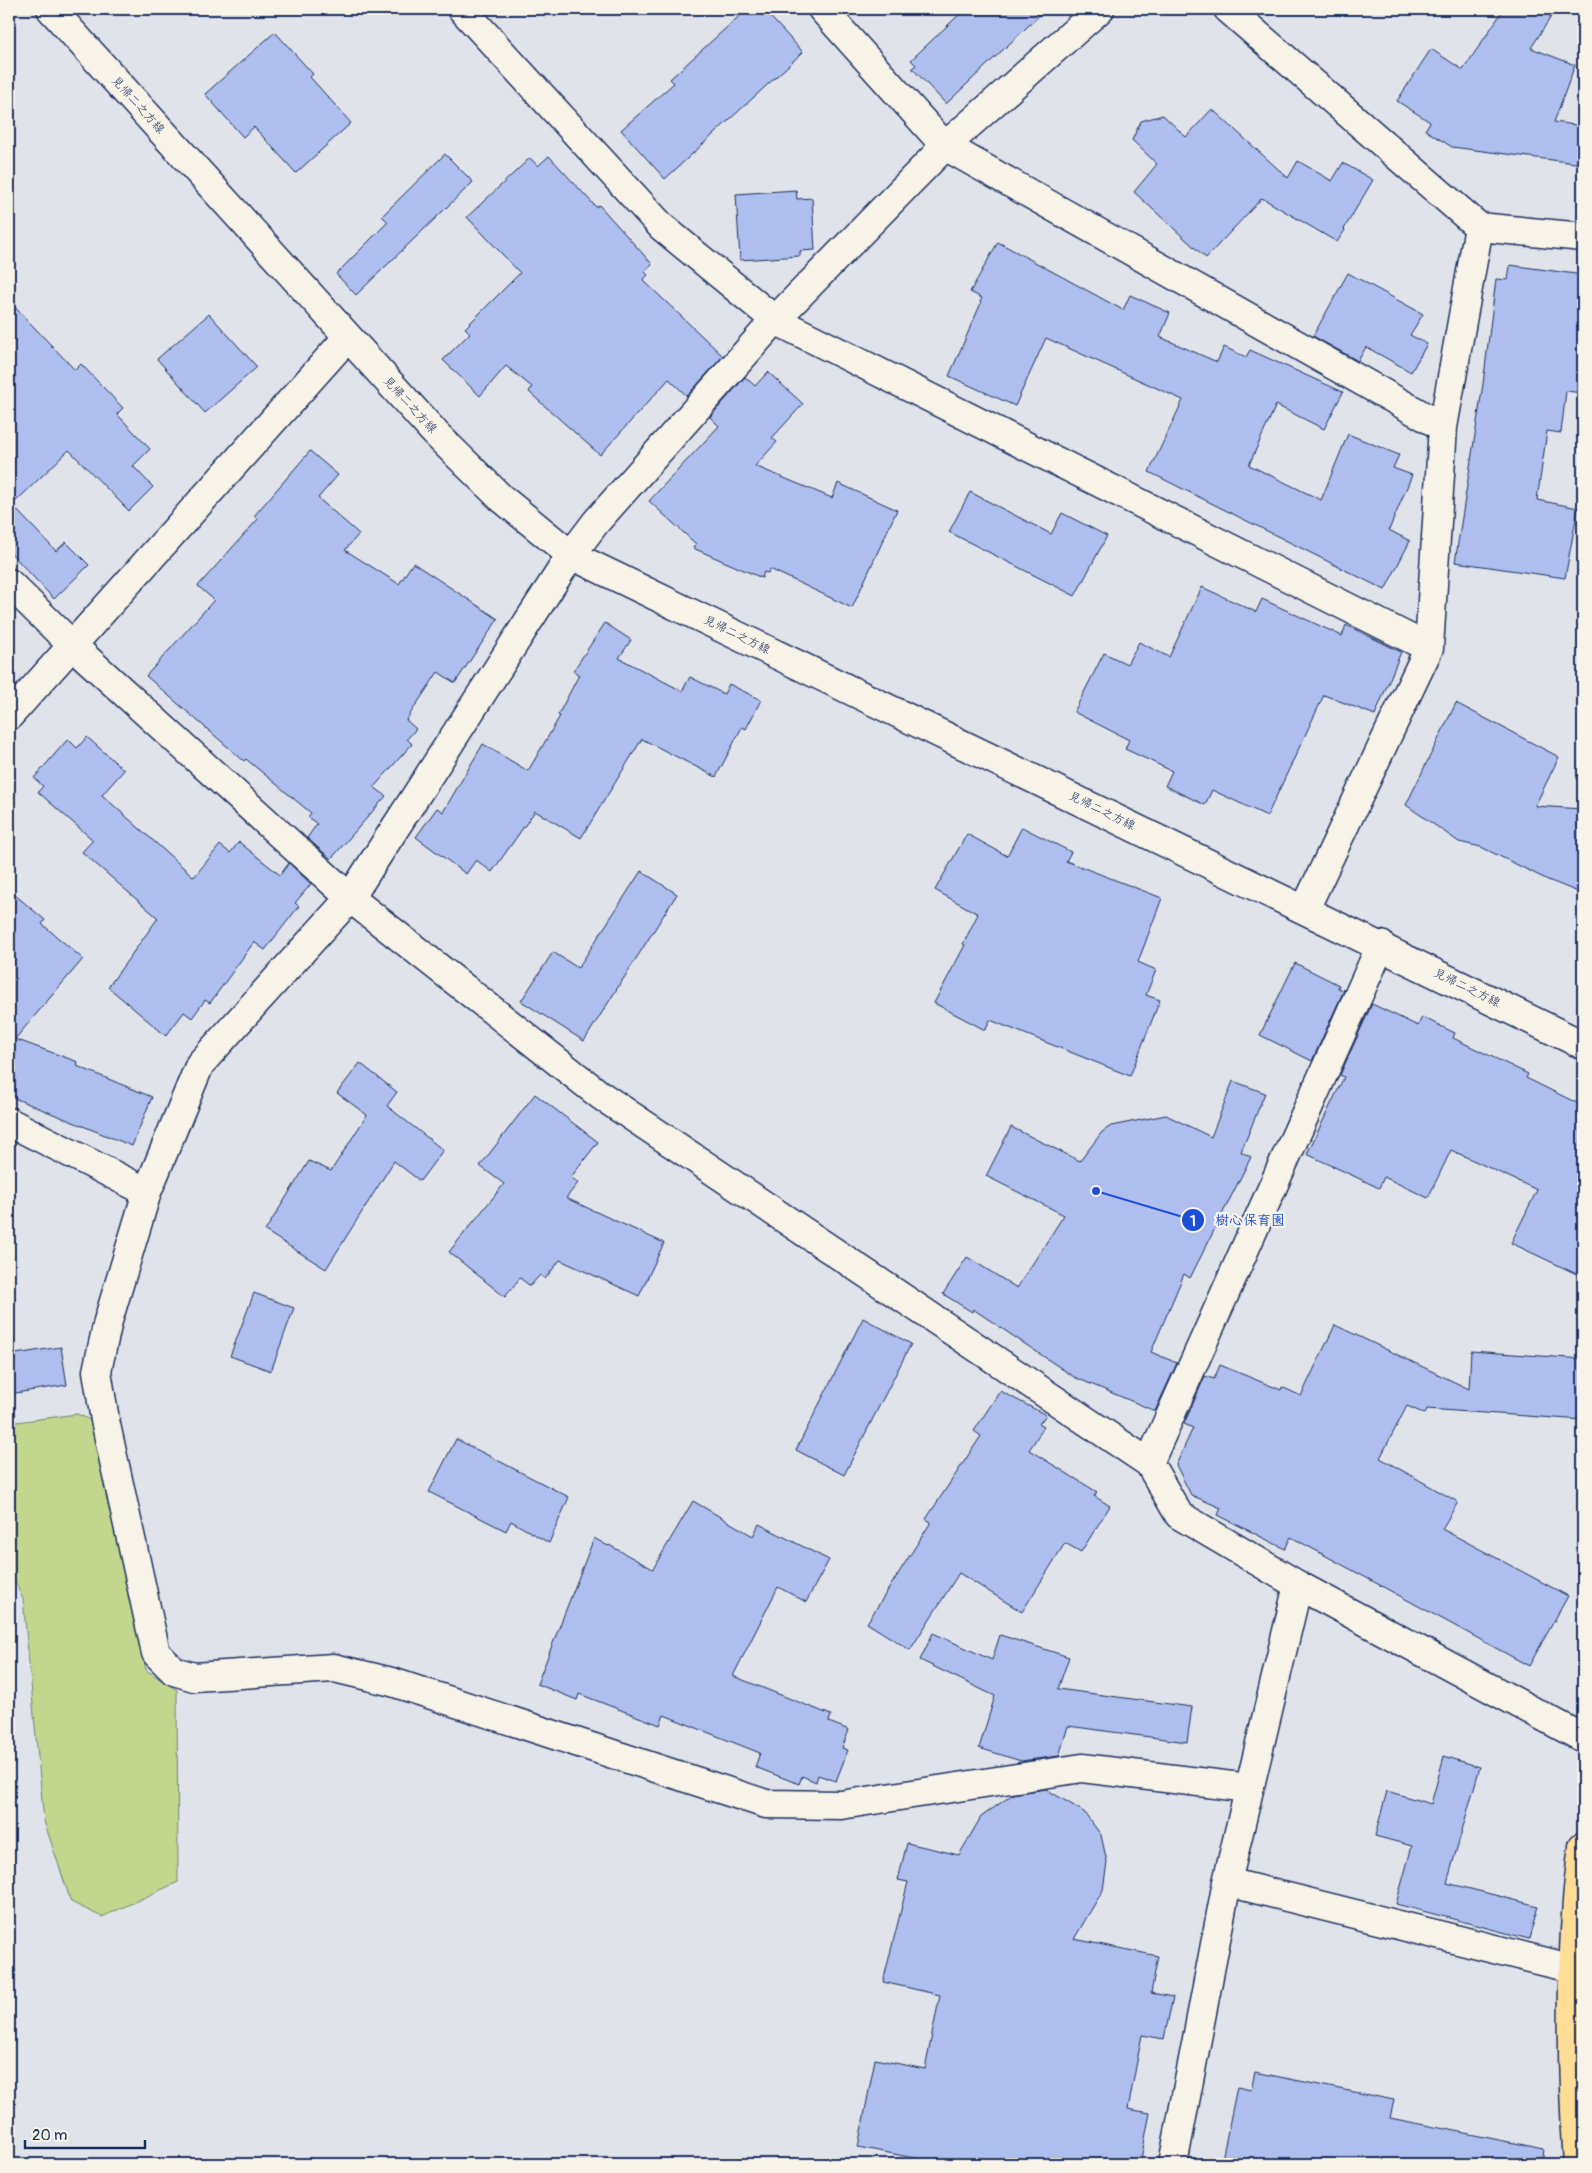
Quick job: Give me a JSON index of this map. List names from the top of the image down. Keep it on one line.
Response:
{"streets":{"street":["見帰二之方線"]},"places":["樹心保育園"],"scale_bar":"20 m"}
